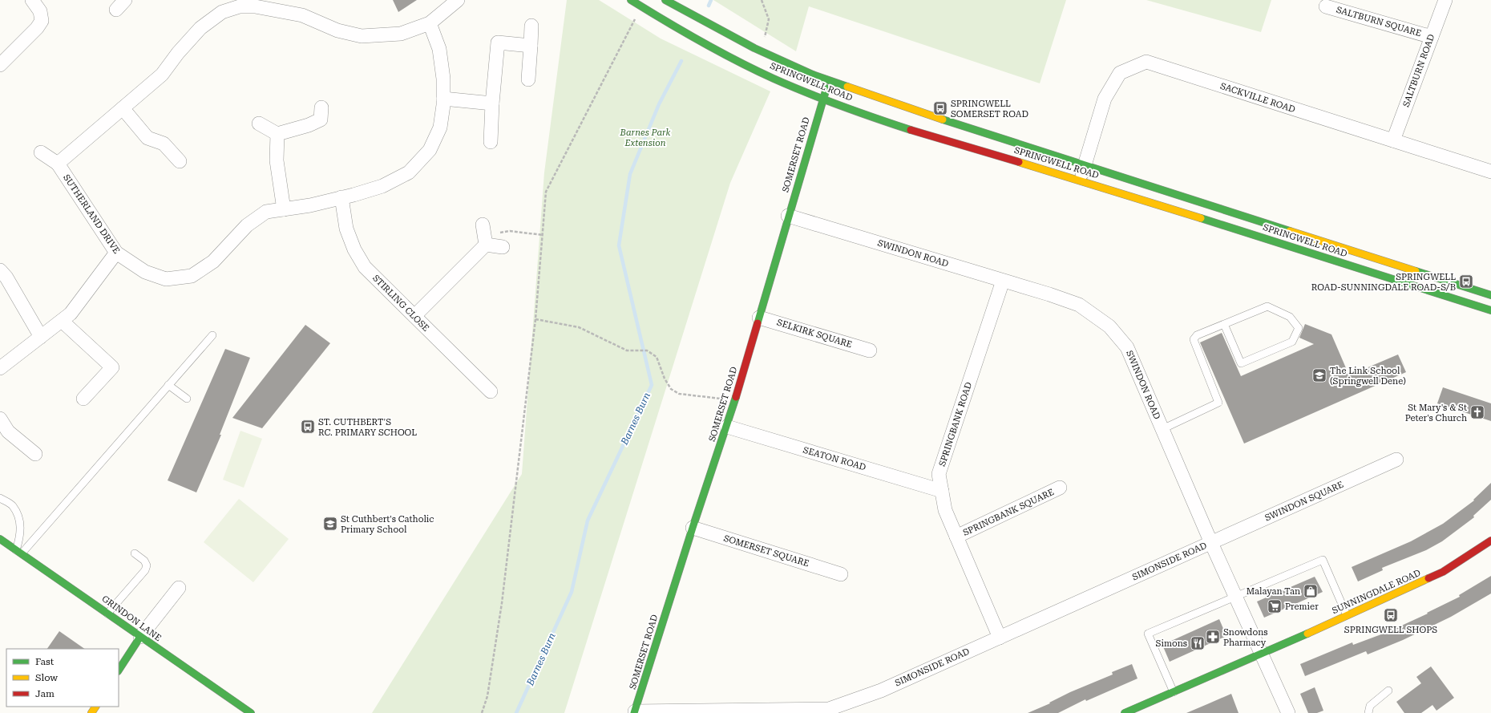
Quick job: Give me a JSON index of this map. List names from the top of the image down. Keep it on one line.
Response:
{"streets":{"main road":["SPRINGWELL ROAD","SOMERSET ROAD","SUNNINGDALE ROAD","GRINDON LANE"],"street":["SALTBURN SQUARE","SALTBURN ROAD","SACKVILLE ROAD","SUTHERLAND DRIVE","SWINDON ROAD","STIRLING CLOSE","SELKIRK SQUARE","SPRINGBANK ROAD","SEATON ROAD","SWINDON SQUARE","SPRINGBANK SQUARE","SOMERSET SQUARE","SIMONSIDE ROAD"]},"crossings":[["SALTBURN SQUARE","SALTBURN ROAD"],["SALTBURN ROAD","SACKVILLE ROAD"],["SPRINGWELL ROAD","SACKVILLE ROAD"],["SPRINGWELL ROAD","SOMERSET ROAD"],["SOMERSET ROAD","SWINDON ROAD"],["SOMERSET ROAD","SELKIRK SQUARE"],["SOMERSET ROAD","SEATON ROAD"],["SOMERSET ROAD","SOMERSET SQUARE"],["SOMERSET ROAD","SIMONSIDE ROAD"],["SUTHERLAND DRIVE","STIRLING CLOSE"],["SWINDON ROAD","SPRINGBANK ROAD"],["SWINDON ROAD","SWINDON SQUARE"],["SWINDON ROAD","SIMONSIDE ROAD"],["SWINDON ROAD","SUNNINGDALE ROAD"],["SPRINGBANK ROAD","SEATON ROAD"],["SPRINGBANK ROAD","SPRINGBANK SQUARE"],["SPRINGBANK ROAD","SIMONSIDE ROAD"],["SWINDON SQUARE","SIMONSIDE ROAD"]],"water":["Barnes Burn"],"parks":["Barnes Park Extension"],"places":{"bus stop":["SPRINGWELL SOMERSET ROAD","SPRINGWELL ROAD-SUNNINGDALE ROAD-S/B","ST. CUTHBERT'S RC. PRIMARY SCHOOL","SPRINGWELL SHOPS"],"school or university":["The Link School (Springwell Dene)","St Cuthbert's Catholic Primary School"],"church":["St Mary's & St Peter's Church"],"shop":["Malayan Tan"],"supermarket":["Premier"],"pharmacy":["Snowdons Pharmacy"],"restaurant":["Simons"]},"legend":["Fast","Slow","Jam"]}
